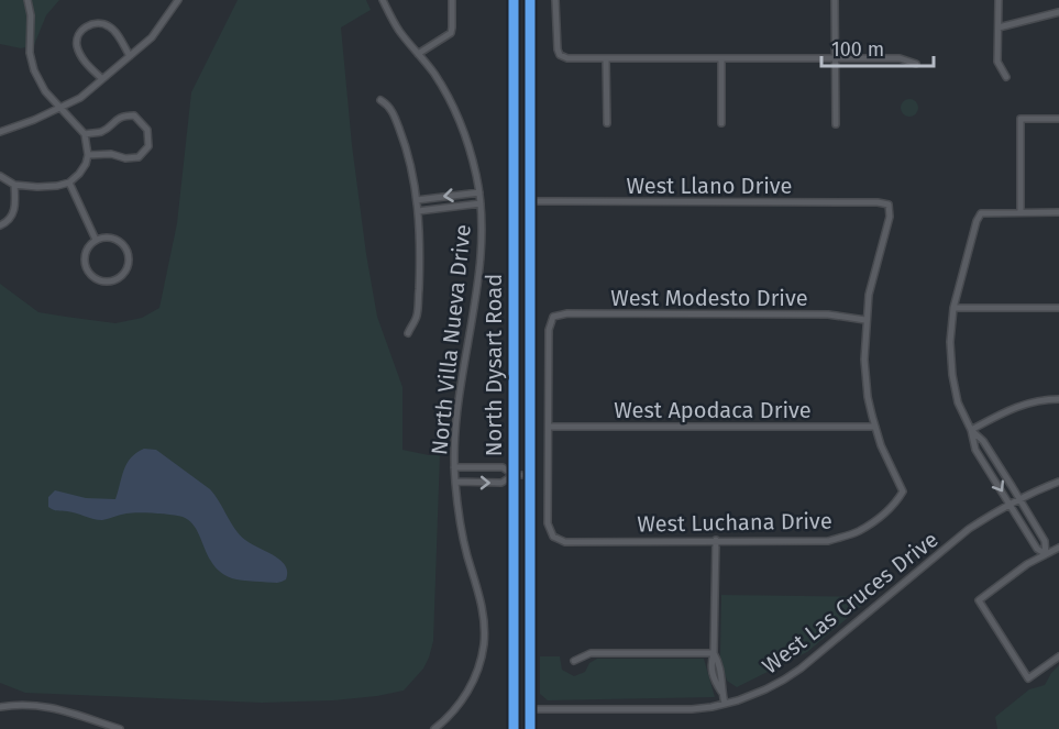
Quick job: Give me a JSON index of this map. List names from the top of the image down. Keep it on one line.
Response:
{"streets":{"main road":["North Dysart Road"],"street":["West Llano Drive","West Modesto Drive","North Villa Nueva Drive","West Apodaca Drive","West Luchana Drive","West Las Cruces Drive"]},"crossings":[["West Llano Drive","West Modesto Drive"],["West Llano Drive","North Dysart Road"],["West Modesto Drive","West Apodaca Drive"],["West Modesto Drive","West Luchana Drive"],["North Dysart Road","West Las Cruces Drive"],["West Apodaca Drive","West Luchana Drive"]],"scale_bar":"100 m"}
